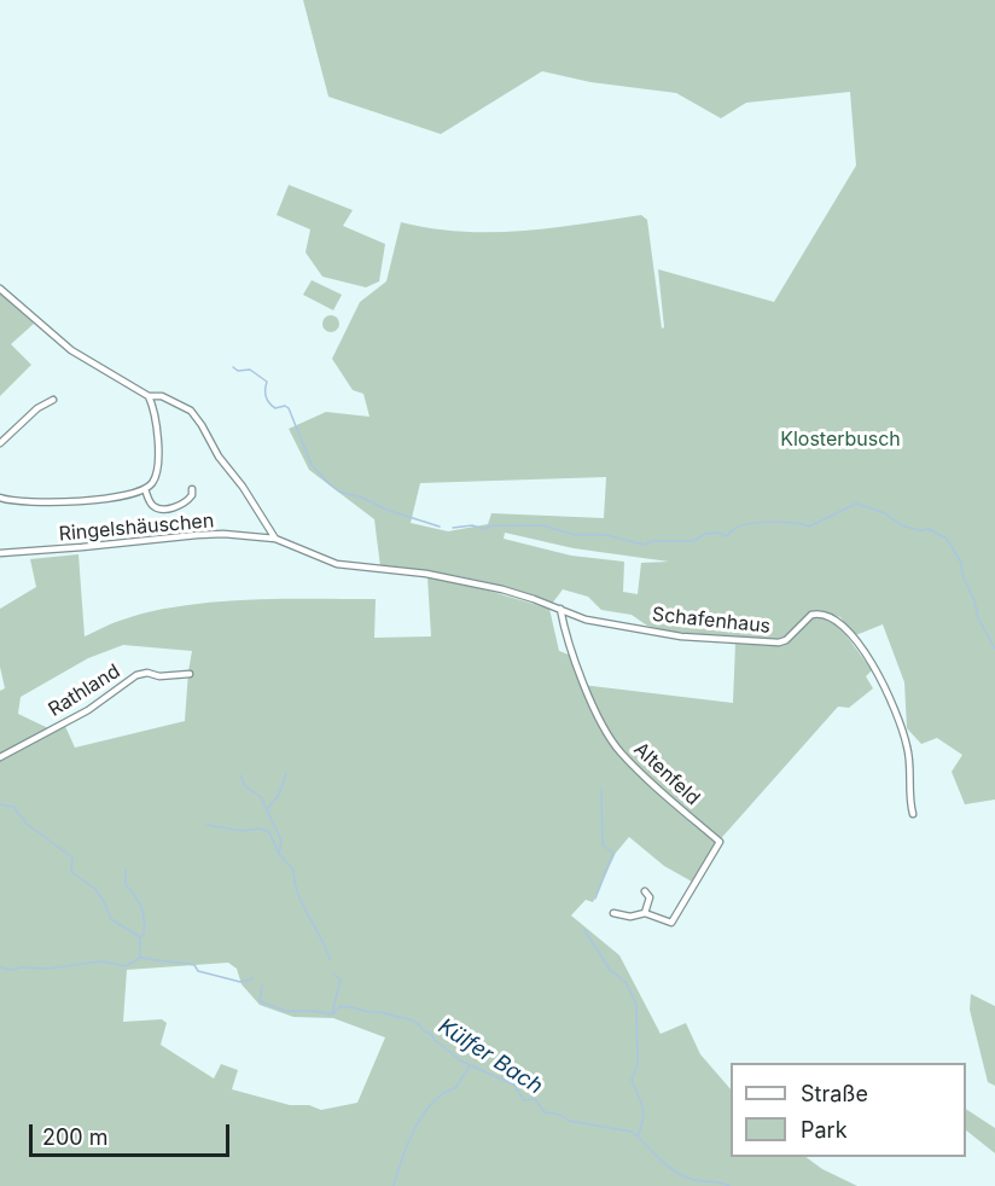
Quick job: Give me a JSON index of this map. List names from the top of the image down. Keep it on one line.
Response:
{"streets":{"street":["Ringelshäuschen","Schafenhaus","Rathland","Altenfeld"]},"crossings":[["Ringelshäuschen","Schafenhaus"],["Schafenhaus","Altenfeld"]],"water":["Külfer Bach"],"parks":["Klosterbusch"],"legend":["Straße","Park"],"scale_bar":"200 m"}
